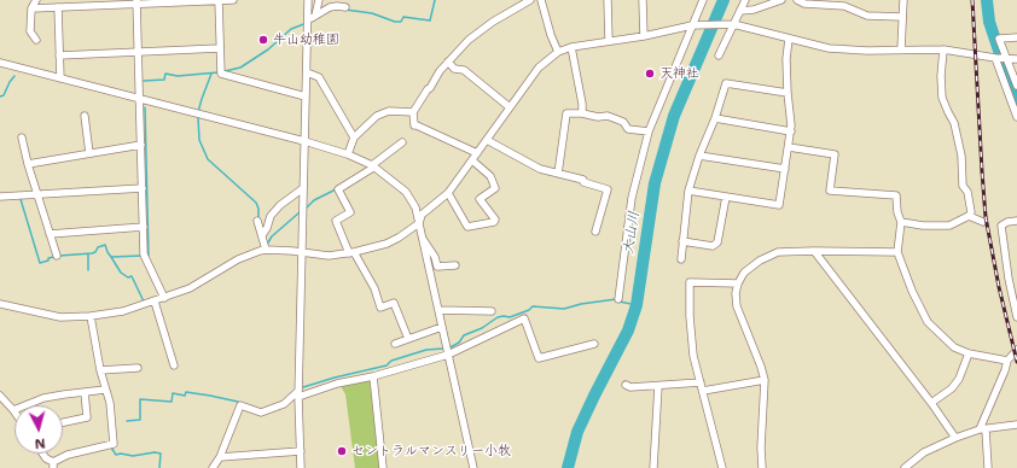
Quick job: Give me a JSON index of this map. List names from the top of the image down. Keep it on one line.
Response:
{"water":["大山川"],"places":["牛山幼稚園","天神社","セントラルマンスリー小牧"],"north":"bottom"}
